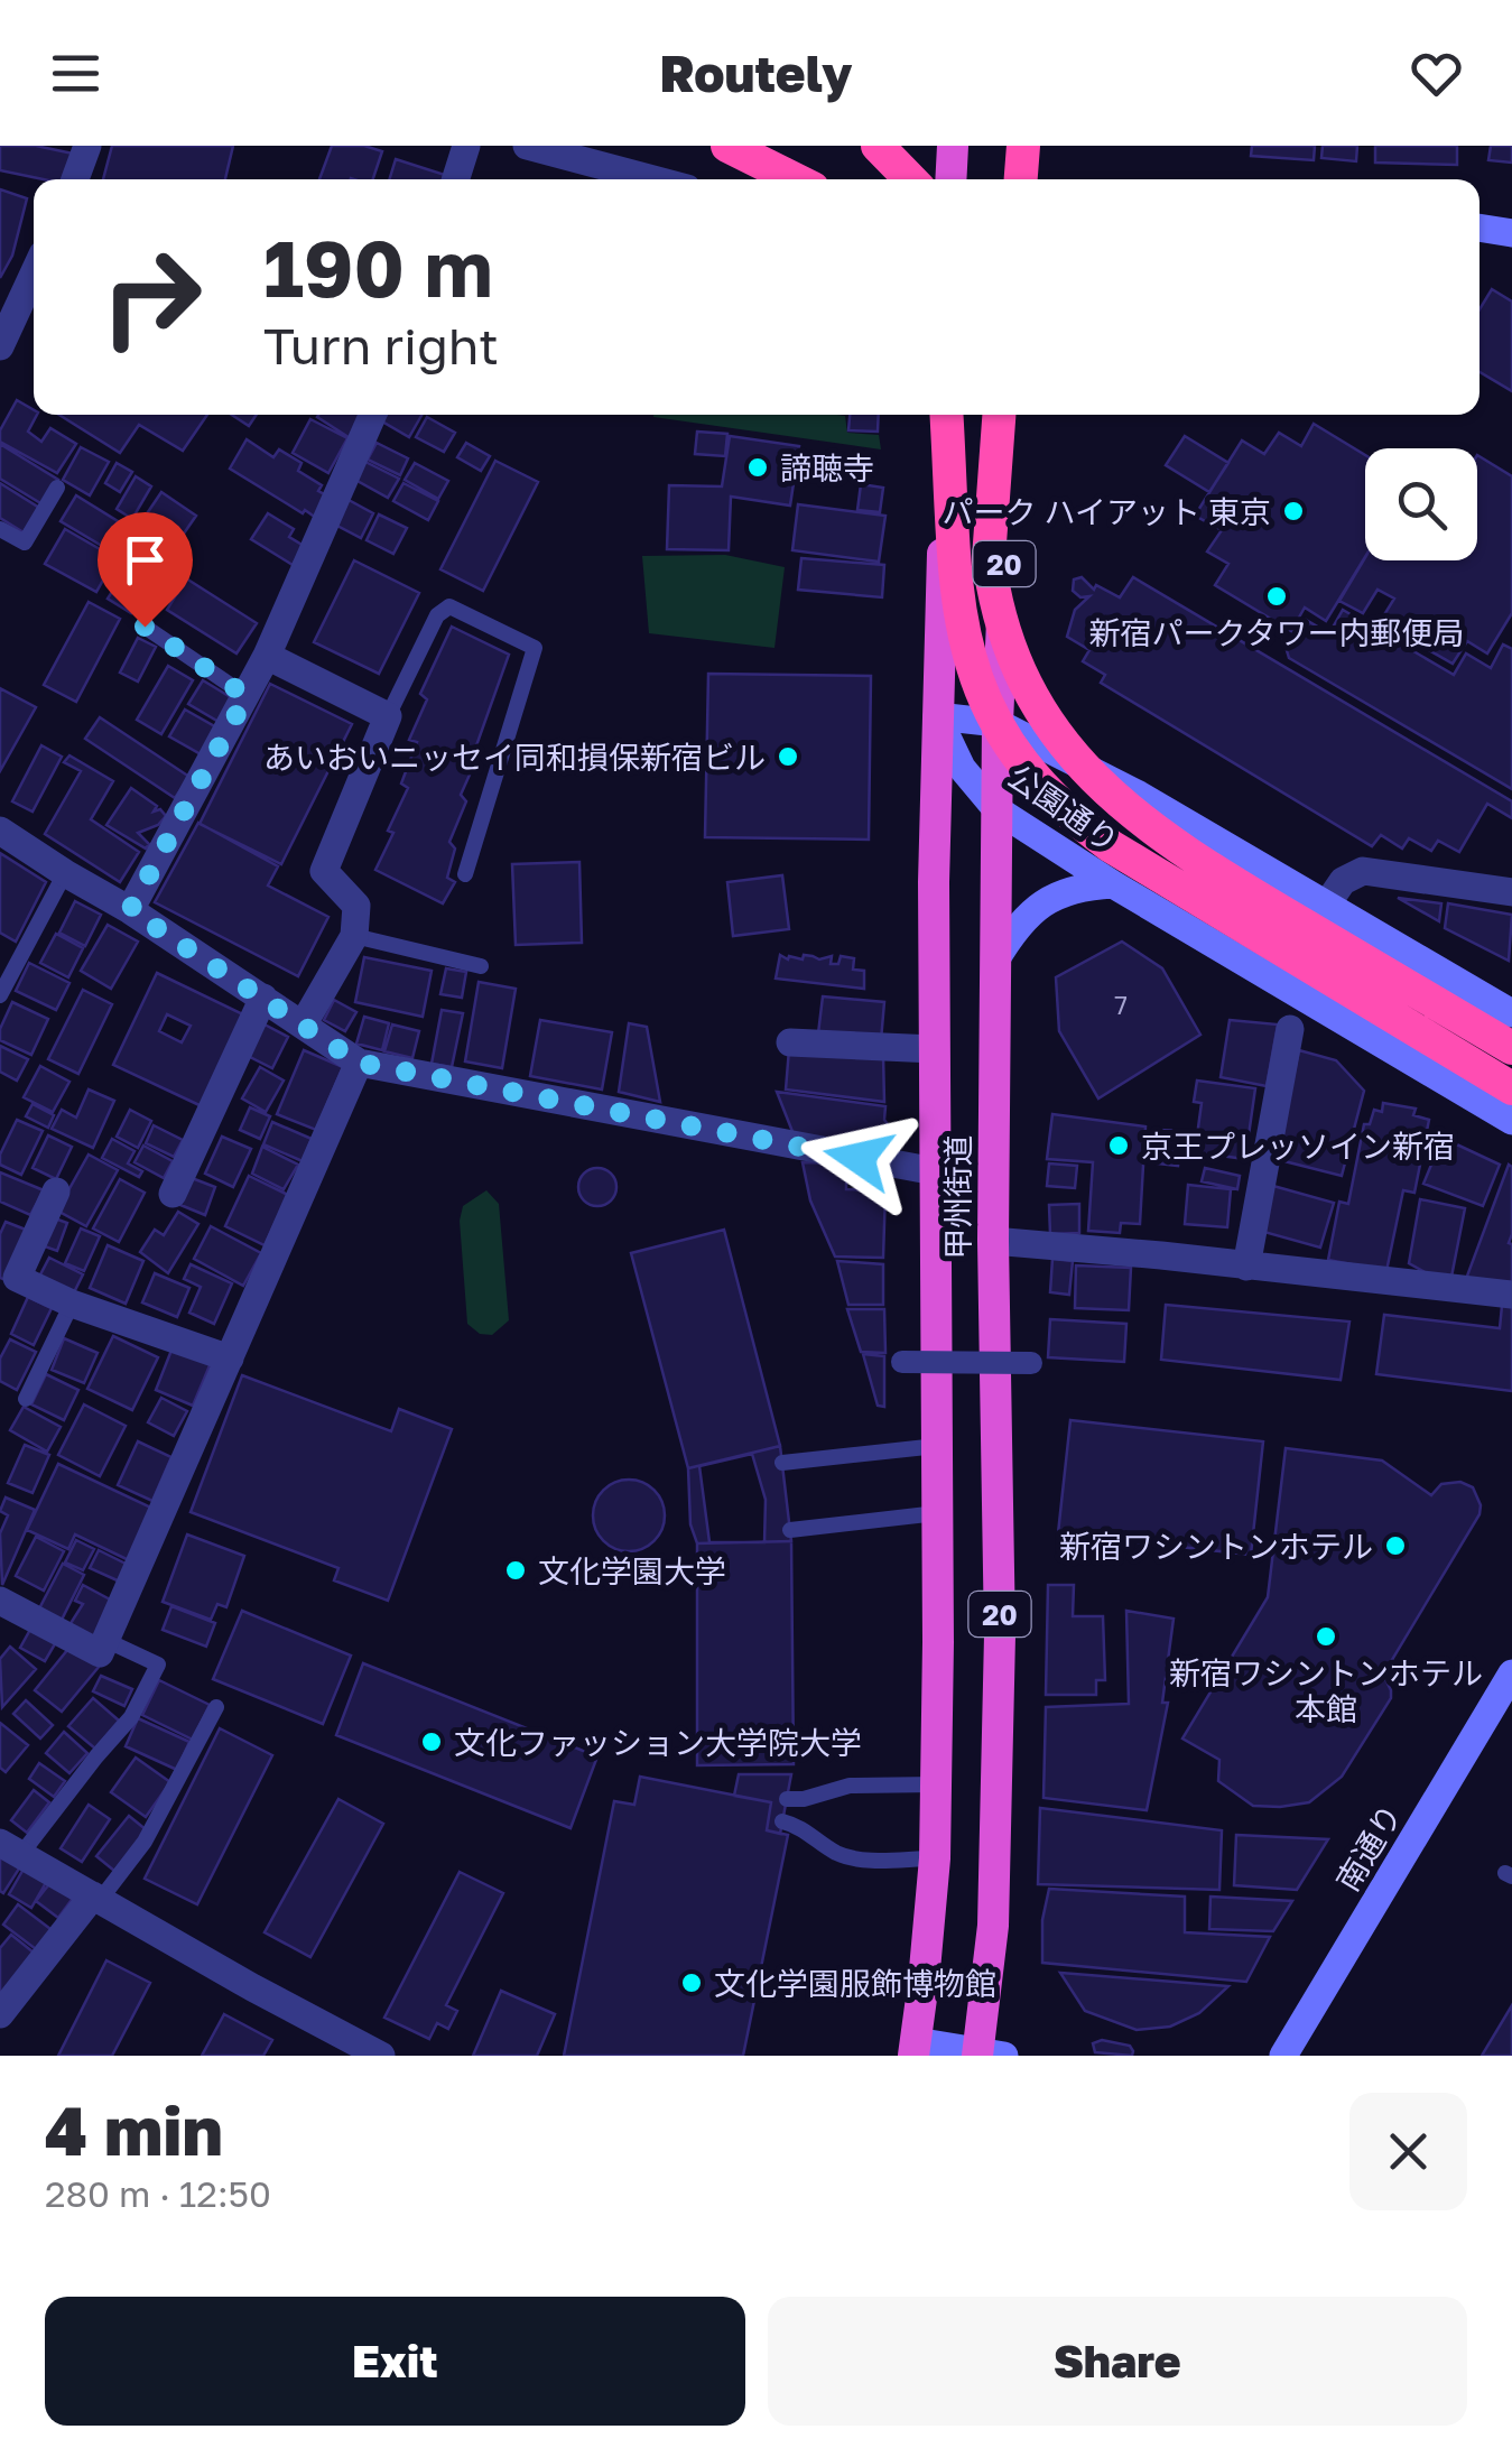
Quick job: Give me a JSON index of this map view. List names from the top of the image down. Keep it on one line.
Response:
{"streets":{"highway":["20","甲州街道"],"main road":["公園通り","南通り"]},"crossings":[["公園通り","甲州街道"]],"places":["諦聴寺","パーク ハイアット 東京","新宿パークタワー内郵便局","あいおいニッセイ同和損保新宿ビル","京王プレッソイン新宿","新宿ワシントンホテル","文化学園大学","新宿ワシントンホテル 本館","文化ファッション大学院大学","文化学園服飾博物館"],"house_numbers":["7"],"page":{"header":"Routely","turn":["190 m","Turn right"],"heading":["4 min","280 m · 12:50"],"buttons":["Exit","Share"]}}
